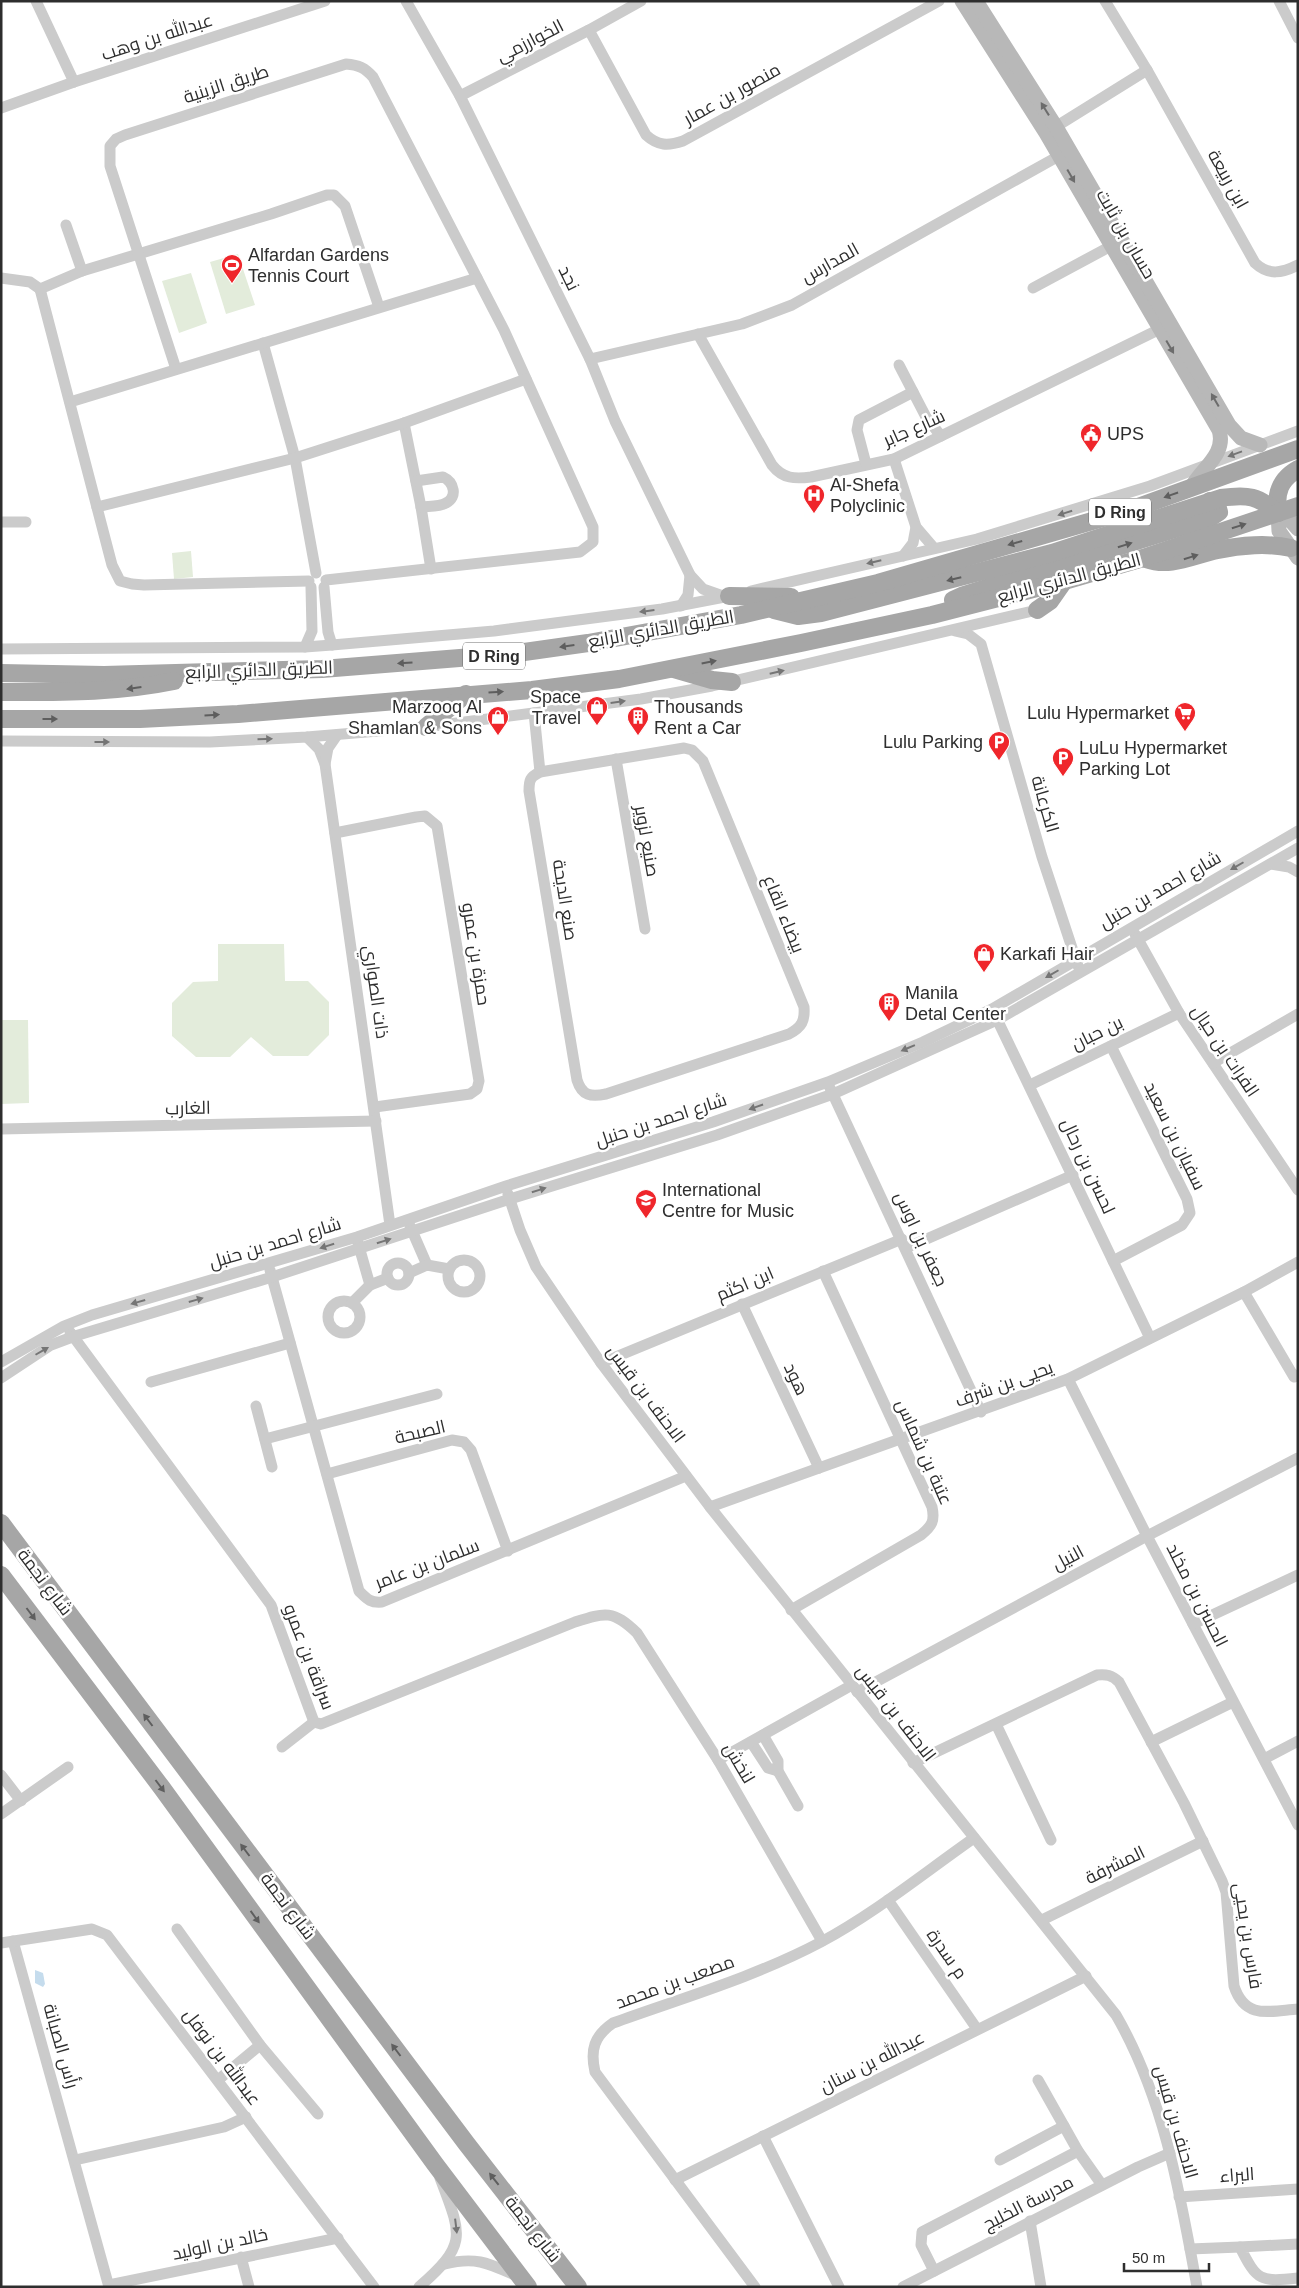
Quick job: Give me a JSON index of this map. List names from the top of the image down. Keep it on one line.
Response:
{"streets":{"main road":["D Ring","الطريق الدائري الرابع","شارع نجمة"],"street":["عبدالله بن وهب","الخوارزمي","طريق الزينية","منصور بن عمار","ابن ربيعة","حسان بن ثابت","المدارس","نجد","شارع جابر","الكرعانة","صنيع لزوير","شارع احمد بن حنبل","صنع الديحة","بيضاء القاع","حمزة بن عمرو","ذات الصواري","بن حبان","الفرات بن حيال","الغارب","سفيان بن سعيد","لحسن بن رحال","جعفر بن اوس","ابن اكثم","هود","يحيى بن شرف","الاحنف بن قيس","الصبحة","عتبة بن شماس","النيل","سلمان بن عامر","الحسن بن مخلد","سراقة بن عمرو","لنخش","المشرفة","فارس بن يحيى","م سدرة","مصعب بن محمد","رأس الصبانة","عبدالله بن نوفل","عبدالله بن سنان","البراء","مدرسة الخليج","خالد بن الوليد"]},"crossings":[["الخوارزمي","منصور بن عمار"],["الخوارزمي","نجد"],["حسان بن ثابت","المدارس"],["حسان بن ثابت","شارع جابر"],["حسان بن ثابت","الطريق الدائري الرابع"],["المدارس","نجد"],["المدارس","شارع جابر"],["نجد","الطريق الدائري الرابع"],["الطريق الدائري الرابع","ذات الصواري"],["الكرعانة","شارع احمد بن حنبل"],["صنيع لزوير","بيضاء القاع"],["شارع احمد بن حنبل","ذات الصواري"],["شارع احمد بن حنبل","الفرات بن حيال"],["شارع احمد بن حنبل","لحسن بن رحال"],["شارع احمد بن حنبل","جعفر بن اوس"],["شارع احمد بن حنبل","الاحنف بن قيس"],["شارع احمد بن حنبل","سلمان بن عامر"],["شارع احمد بن حنبل","سراقة بن عمرو"],["صنع الديحة","بيضاء القاع"],["حمزة بن عمرو","ذات الصواري"],["ذات الصواري","الغارب"],["بن حبان","الفرات بن حيال"],["بن حبان","سفيان بن سعيد"],["بن حبان","لحسن بن رحال"],["سفيان بن سعيد","لحسن بن رحال"],["لحسن بن رحال","ابن اكثم"],["لحسن بن رحال","يحيى بن شرف"],["جعفر بن اوس","ابن اكثم"],["جعفر بن اوس","يحيى بن شرف"],["ابن اكثم","هود"],["ابن اكثم","الاحنف بن قيس"],["ابن اكثم","عتبة بن شماس"],["هود","يحيى بن شرف"],["يحيى بن شرف","الاحنف بن قيس"],["يحيى بن شرف","عتبة بن شماس"],["يحيى بن شرف","الحسن بن مخلد"],["الاحنف بن قيس","عتبة بن شماس"],["الاحنف بن قيس","النيل"],["الاحنف بن قيس","سلمان بن عامر"],["الاحنف بن قيس","المشرفة"],["الاحنف بن قيس","فارس بن يحيى"],["الاحنف بن قيس","مصعب بن محمد"],["الاحنف بن قيس","عبدالله بن سنان"],["الاحنف بن قيس","البراء"],["الاحنف بن قيس","مدرسة الخليج"],["الصبحة","سلمان بن عامر"],["النيل","الحسن بن مخلد"],["النيل","لنخش"],["سراقة بن عمرو","لنخش"],["لنخش","مصعب بن محمد"],["المشرفة","فارس بن يحيى"],["م سدرة","مصعب بن محمد"],["م سدرة","عبدالله بن سنان"],["مصعب بن محمد","عبدالله بن سنان"],["رأس الصبانة","عبدالله بن نوفل"],["رأس الصبانة","خالد بن الوليد"],["عبدالله بن نوفل","خالد بن الوليد"]],"places":{"sports":["Alfardan Gardens Tennis Court"],"public building":["UPS"],"hospital":["Al-Shefa Polyclinic"],"shop":["Space Travel","Marzooq Al Shamlan & Sons","Karkafi Hair"],"supermarket":["Lulu Hypermarket"],"building":["Thousands Rent a Car","Manila Detal Center"],"parking":["Lulu Parking","LuLu Hypermarket Parking Lot"],"school or university":["International Centre for Music"]},"scale_bar":"50 m"}
